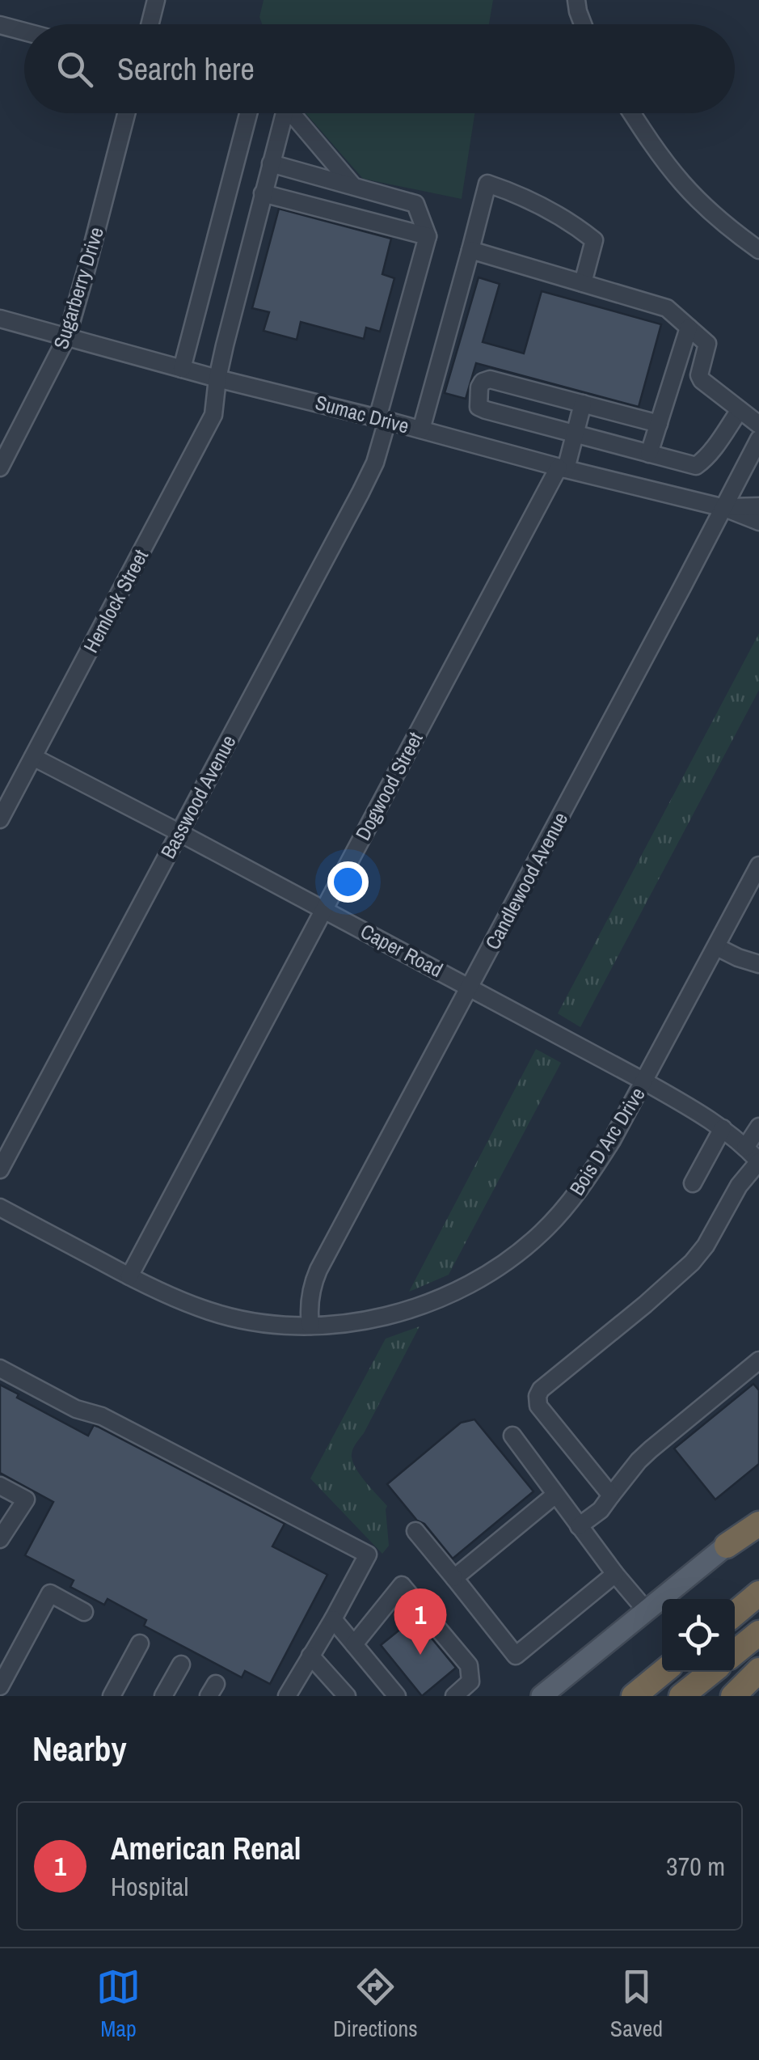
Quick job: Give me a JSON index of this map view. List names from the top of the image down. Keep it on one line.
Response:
{"streets":{"street":["Sugarberry Drive","Sumac Drive","Hemlock Street","Dogwood Street","Basswood Avenue","Candlewood Avenue","Caper Road","Bois D Arc Drive"]},"crossings":[["Sugarberry Drive","Sumac Drive"],["Sumac Drive","Hemlock Street"],["Sumac Drive","Dogwood Street"],["Sumac Drive","Basswood Avenue"],["Sumac Drive","Candlewood Avenue"],["Hemlock Street","Caper Road"],["Dogwood Street","Caper Road"],["Dogwood Street","Bois D Arc Drive"],["Basswood Avenue","Caper Road"],["Candlewood Avenue","Caper Road"],["Candlewood Avenue","Bois D Arc Drive"],["Caper Road","Bois D Arc Drive"]],"page":{"search":"Search here","pins":"1","heading":"Nearby","list":[{"mark":"1","name":"American Renal","note":"Hospital","value":"370 m"}],"nav":["Map","Directions","Saved"]}}
